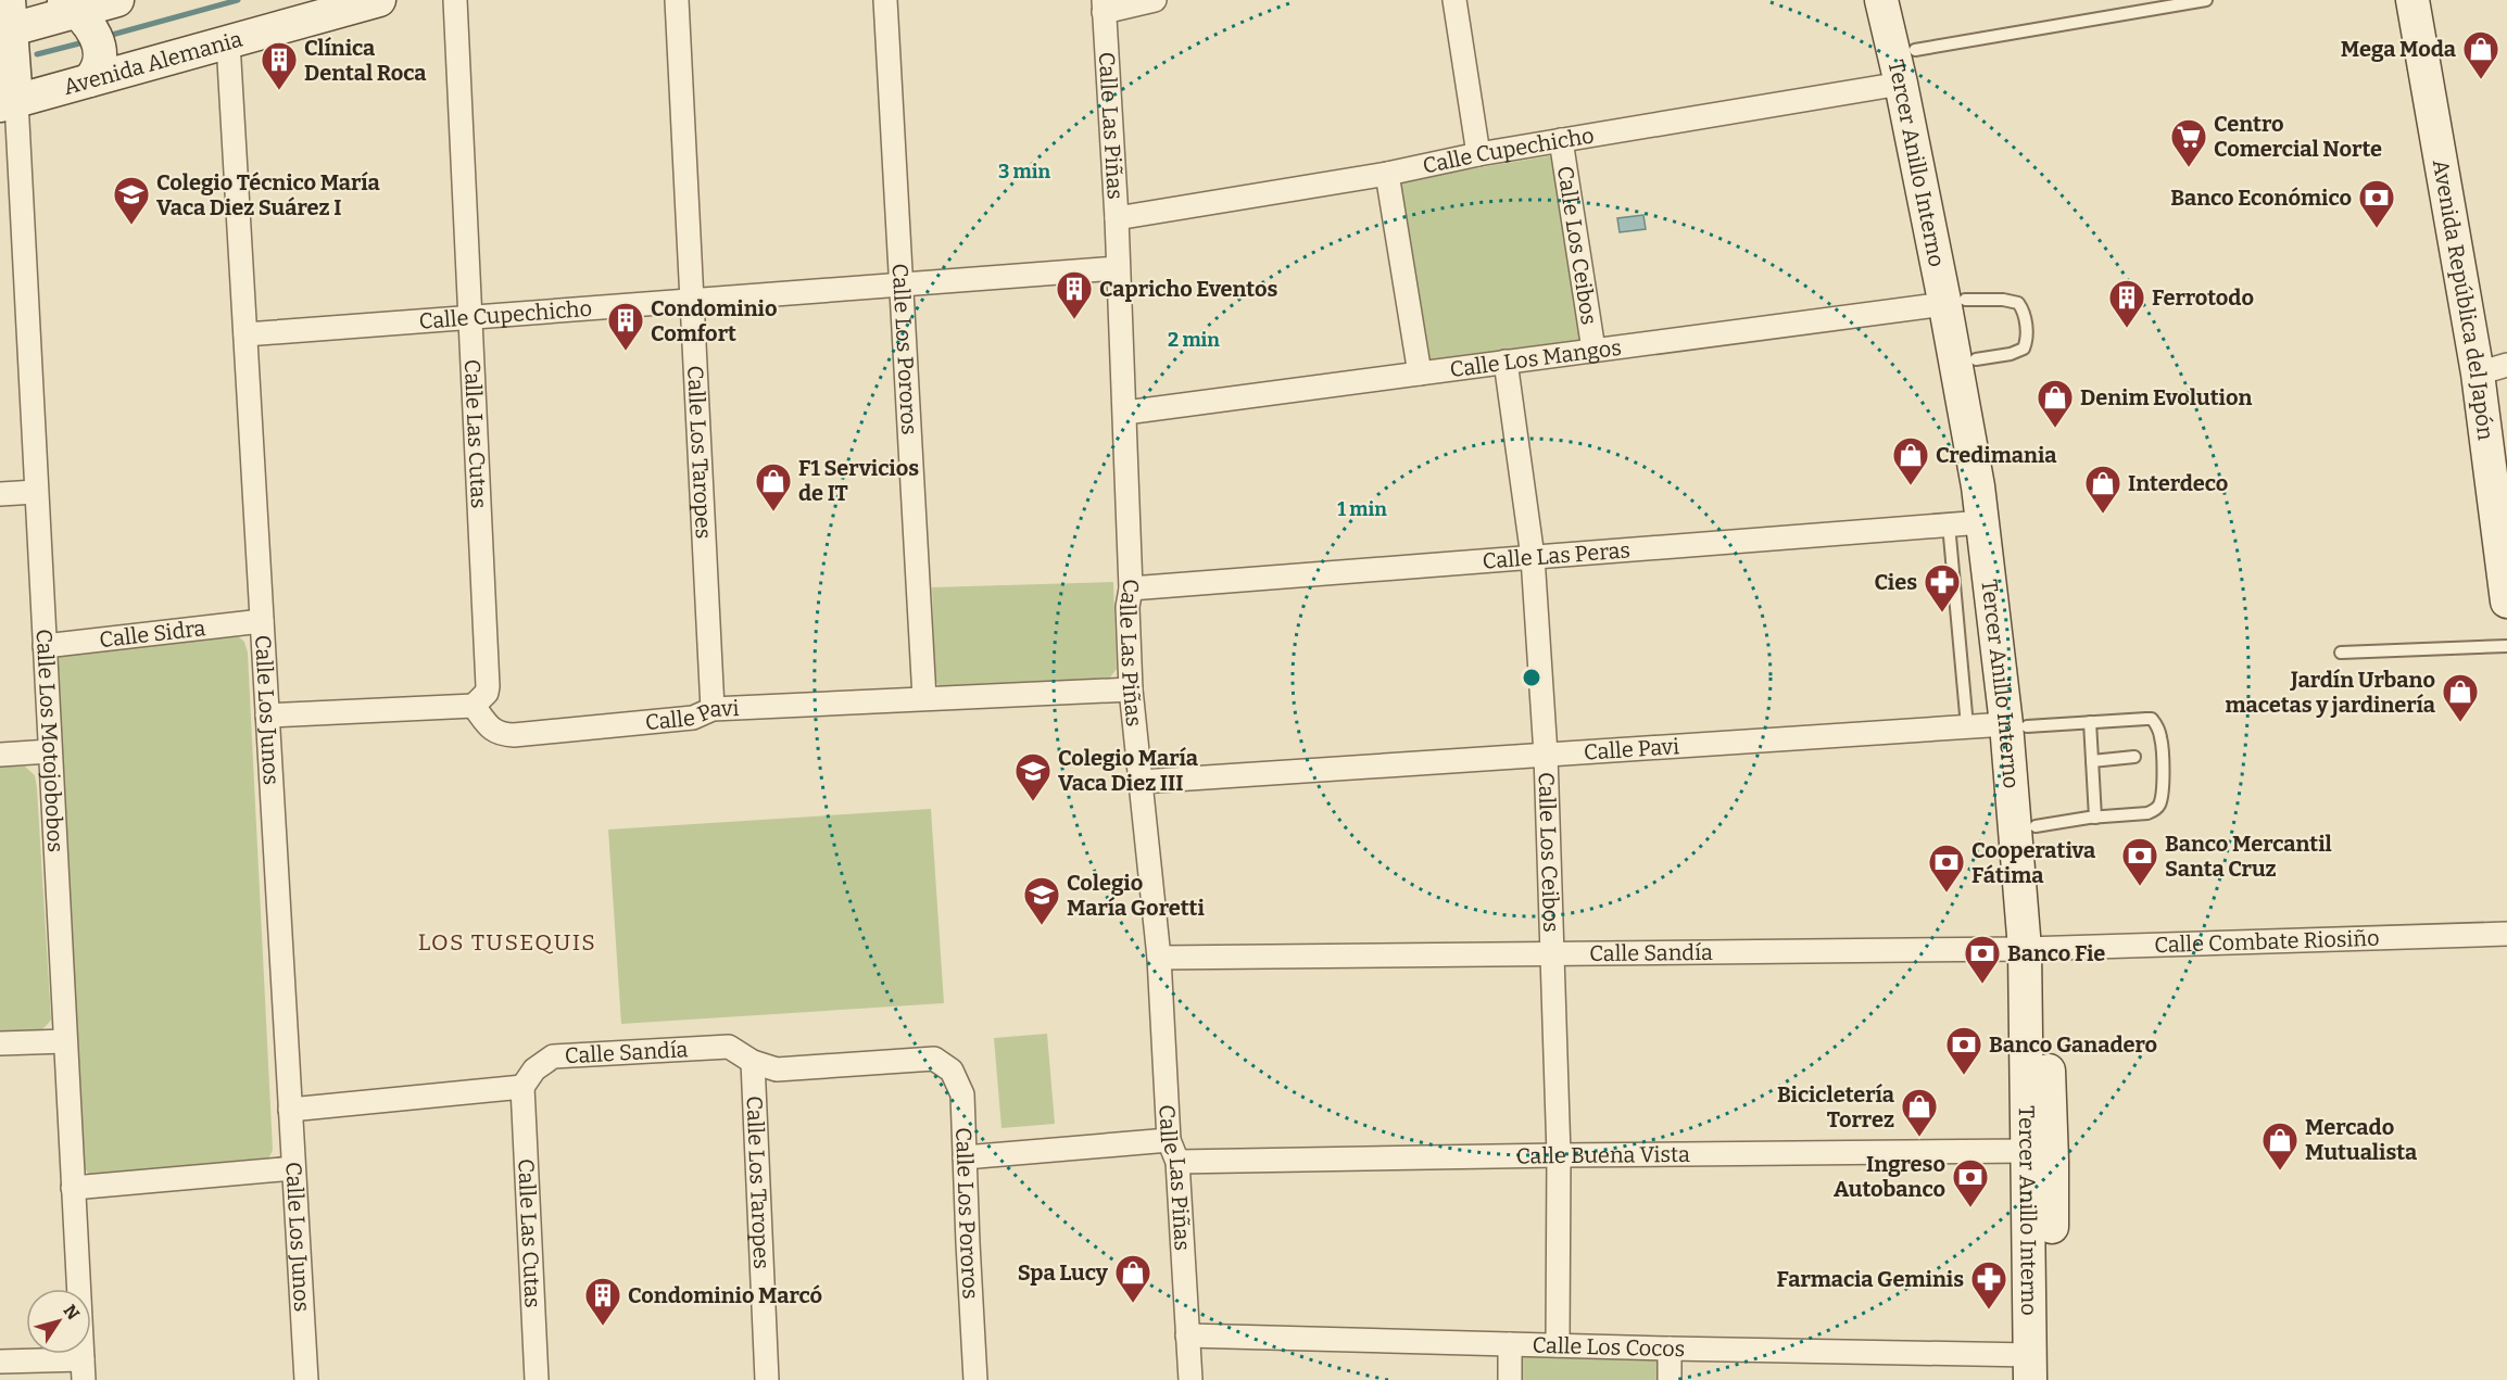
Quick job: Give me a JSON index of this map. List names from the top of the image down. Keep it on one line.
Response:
{"streets":{"main road":["Avenida Alemania","Tercer Anillo Interno","Avenida República del Japón"],"street":["Calle Las Piñas","Calle Cupechicho","Calle Los Ceibos","Calle Los Pororos","Calle Los Mangos","Calle Las Cutas","Calle Los Taropes","Calle Las Peras","Calle Sidra","Calle Los Junos","Calle Pavi","Calle Los Motojobobos","Calle Combate Riosiño","Calle Sandía","Calle Buena Vista","Calle Los Cocos"]},"crossings":[["Avenida Alemania","Calle Los Junos"],["Avenida Alemania","Calle Los Motojobobos"],["Calle Las Piñas","Calle Cupechicho"],["Calle Las Piñas","Calle Los Mangos"],["Calle Las Piñas","Calle Las Peras"],["Calle Las Piñas","Calle Pavi"],["Calle Las Piñas","Calle Sandía"],["Calle Las Piñas","Calle Buena Vista"],["Calle Las Piñas","Calle Los Cocos"],["Calle Cupechicho","Tercer Anillo Interno"],["Calle Cupechicho","Calle Los Ceibos"],["Calle Cupechicho","Calle Los Pororos"],["Calle Cupechicho","Calle Las Cutas"],["Calle Cupechicho","Calle Los Taropes"],["Calle Cupechicho","Calle Los Junos"],["Tercer Anillo Interno","Calle Los Mangos"],["Tercer Anillo Interno","Calle Las Peras"],["Tercer Anillo Interno","Calle Pavi"],["Tercer Anillo Interno","Calle Combate Riosiño"],["Tercer Anillo Interno","Calle Sandía"],["Tercer Anillo Interno","Calle Buena Vista"],["Tercer Anillo Interno","Calle Los Cocos"],["Calle Los Ceibos","Calle Los Mangos"],["Calle Los Ceibos","Calle Las Peras"],["Calle Los Ceibos","Calle Pavi"],["Calle Los Ceibos","Calle Sandía"],["Calle Los Ceibos","Calle Buena Vista"],["Calle Los Ceibos","Calle Los Cocos"],["Calle Los Pororos","Calle Pavi"],["Calle Los Pororos","Calle Sandía"],["Calle Las Cutas","Calle Pavi"],["Calle Las Cutas","Calle Sandía"],["Calle Los Taropes","Calle Pavi"],["Calle Los Taropes","Calle Sandía"],["Calle Sidra","Calle Los Junos"],["Calle Sidra","Calle Los Motojobobos"],["Calle Combate Riosiño","Calle Sandía"]],"districts":["LOS TUSEQUIS"],"places":{"shop":["Mega Moda","Denim Evolution","Credimania","F1 Servicios de IT","Interdeco","Jardín Urbano macetas y jardinería","Bicicletería Torrez","Mercado Mutualista","Spa Lucy"],"building":["Clínica Dental Roca","Capricho Eventos","Ferrotodo","Condominio Comfort","Condominio Marcó"],"supermarket":["Centro Comercial Norte"],"school or university":["Colegio Técnico María Vaca Diez Suárez I","Colegio María Vaca Diez III","Colegio María Goretti"],"bank":["Banco Económico","Banco Mercantil Santa Cruz","Cooperativa Fátima","Banco Fie","Banco Ganadero","Ingreso Autobanco"],"pharmacy":["Cies","Farmacia Geminis"]},"north":"top right","rings":["3 min","2 min","1 min"]}
